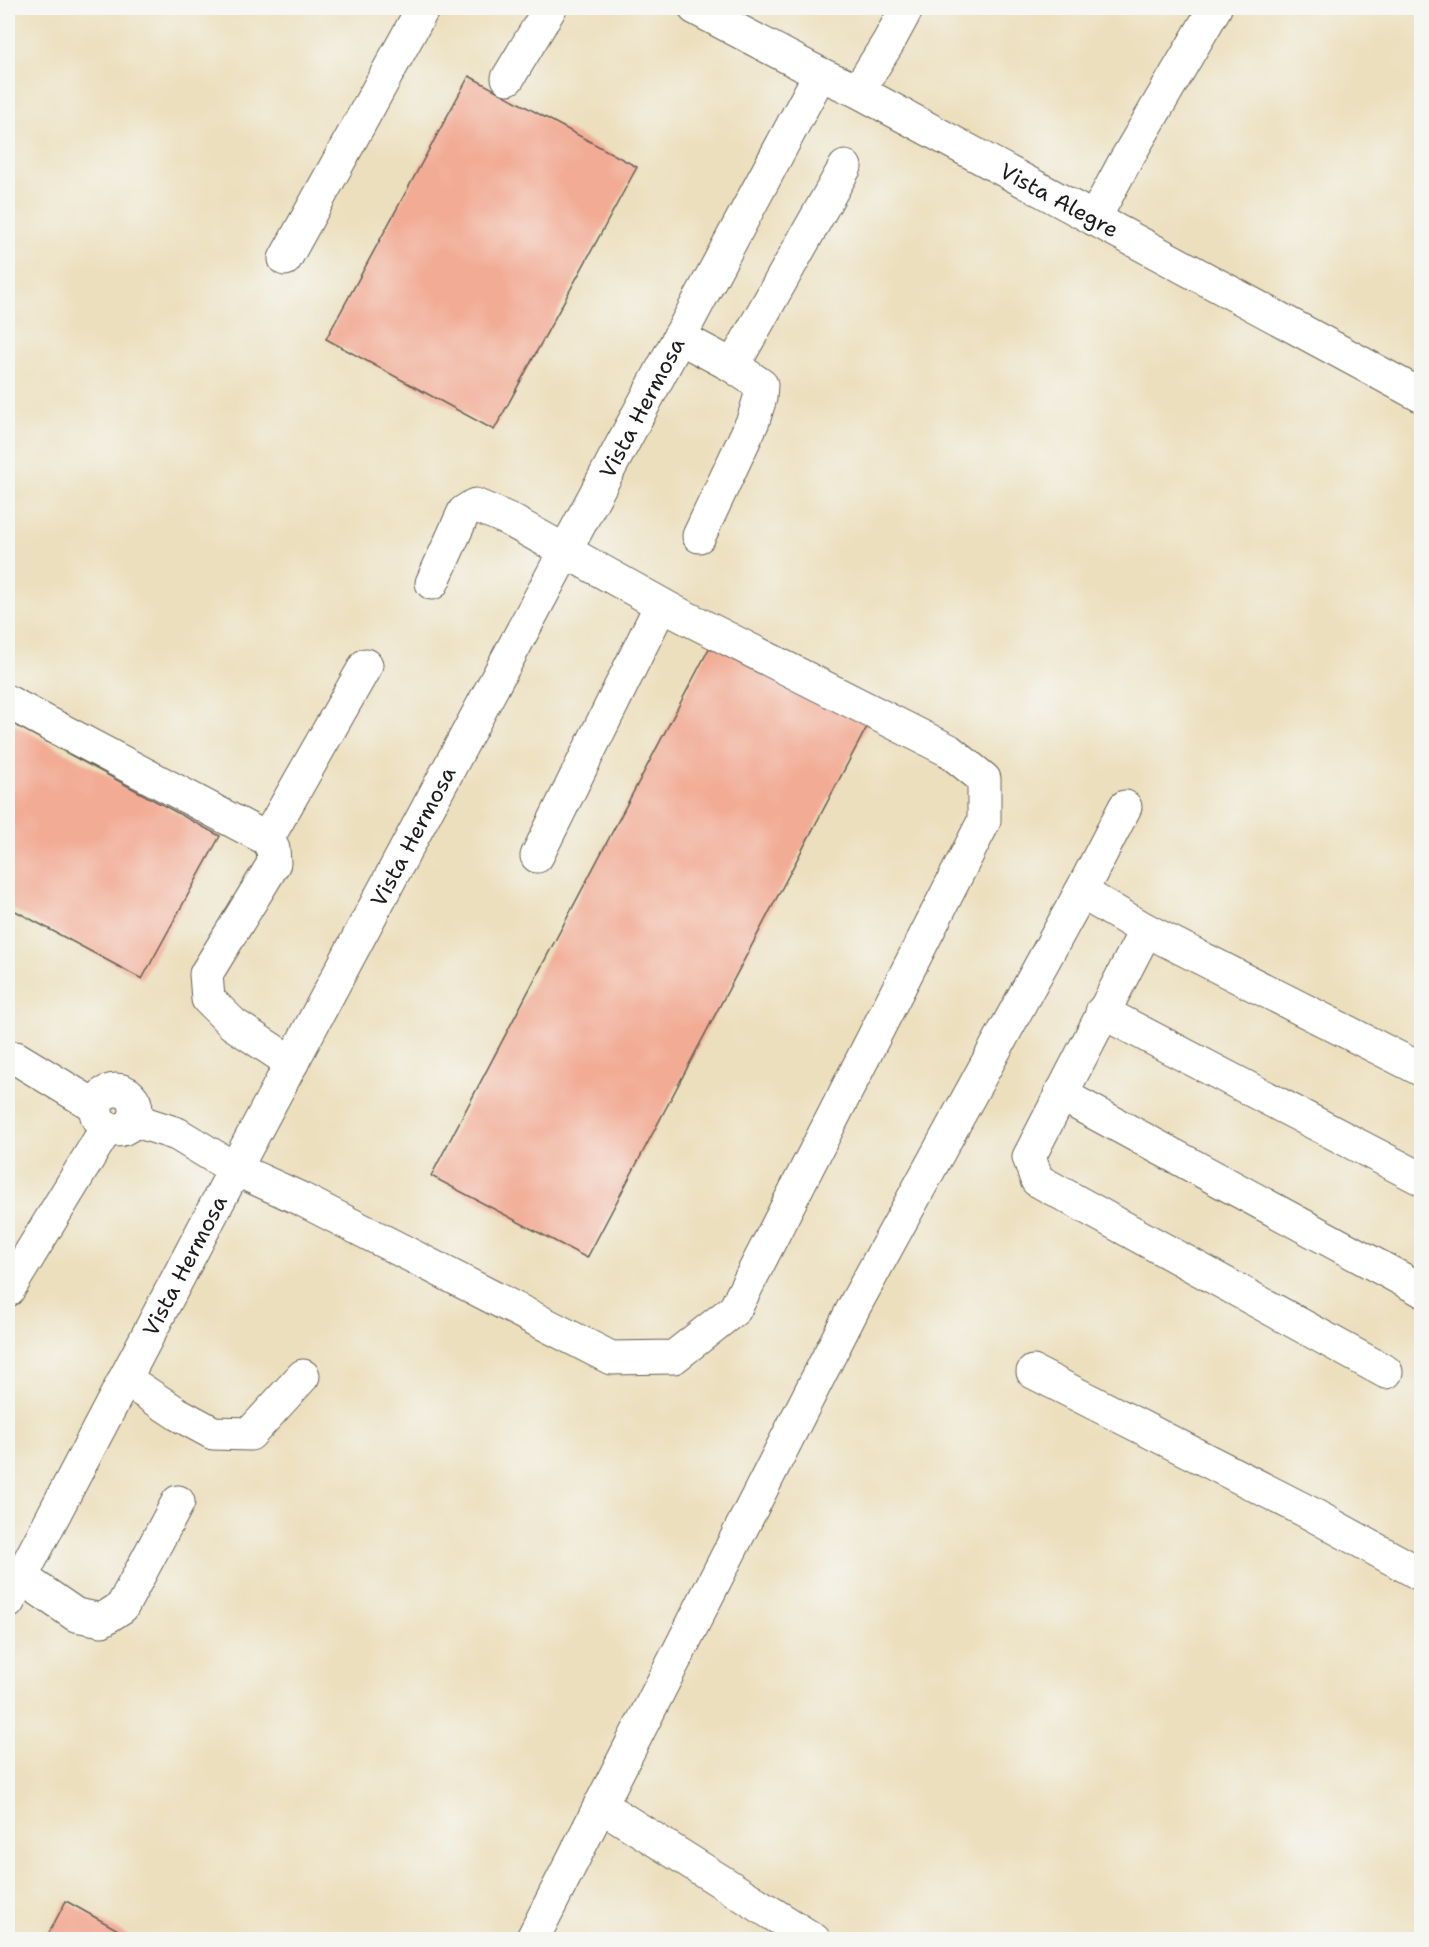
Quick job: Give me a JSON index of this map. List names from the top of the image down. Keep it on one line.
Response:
{"streets":{"street":["Vista Alegre","Vista Hermosa"]},"crossings":[["Vista Alegre","Vista Hermosa"]]}
